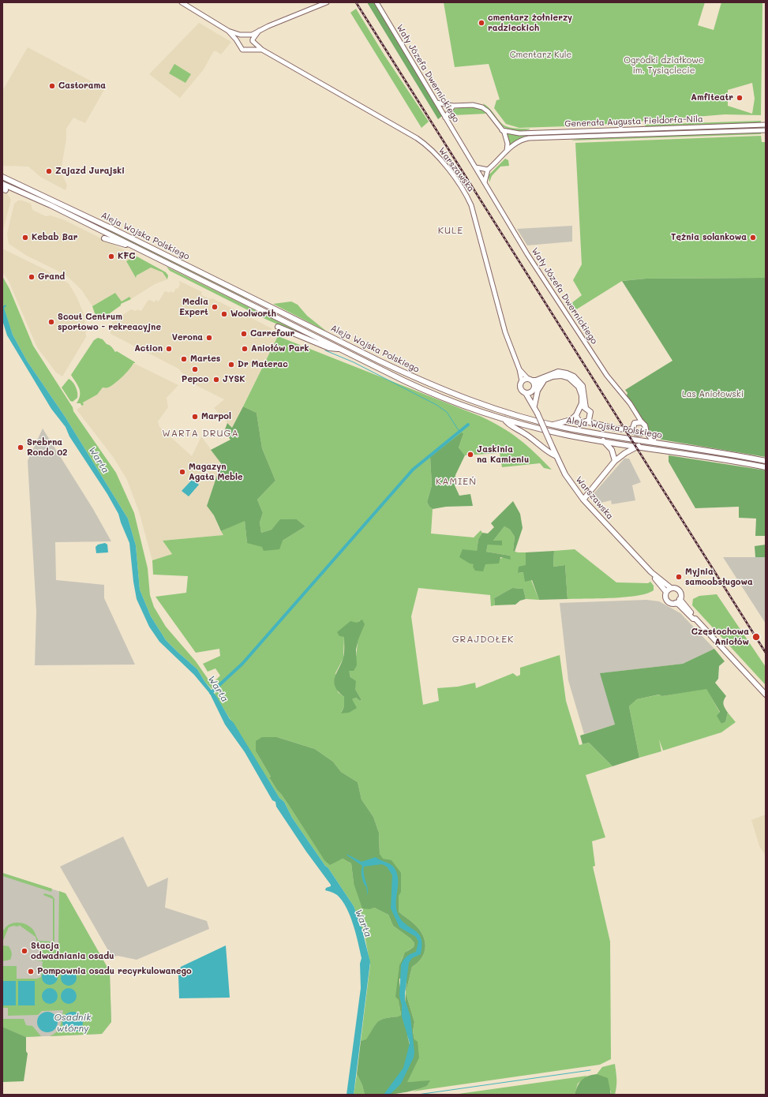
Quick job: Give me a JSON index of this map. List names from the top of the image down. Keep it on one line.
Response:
{"streets":{"main road":["Warszawska","Aleja Wojska Polskiego"],"street":["Wały Józefa Dwernickiego","Generała Augusta Fieldorfa-Nila"]},"districts":["KULE","WARTA DRUGA","KAMIEŃ","GRAJDOŁEK"],"water":["Warta","Osadnik wtórny"],"parks":["Cmentarz Kule","Ogródki działkowe im. Tysiąclecie","Las Aniołowski"],"places":["cmentarz żołnierzy radzieckich","Castorama","Amfiteatr","Zajazd Jurajski","Kebab Bar","Tężnia solankowa","KFC","Grand","Media Expert","Woolworth","Scout Centrum sportowo - rekreacyjne","Carrefour","Verona","Action","Aniołów Park","Martes","Dr Materac","Pepco","JYSK","Marpol","Srebrna Rondo 02","Jaskinia na Kamieniu","Magazyn Agata Meble","Myjnia samoobsługowa","Częstochowa Aniołów","Stacja odwadniania osadu","Pompownia osadu recyrkulowanego"]}
